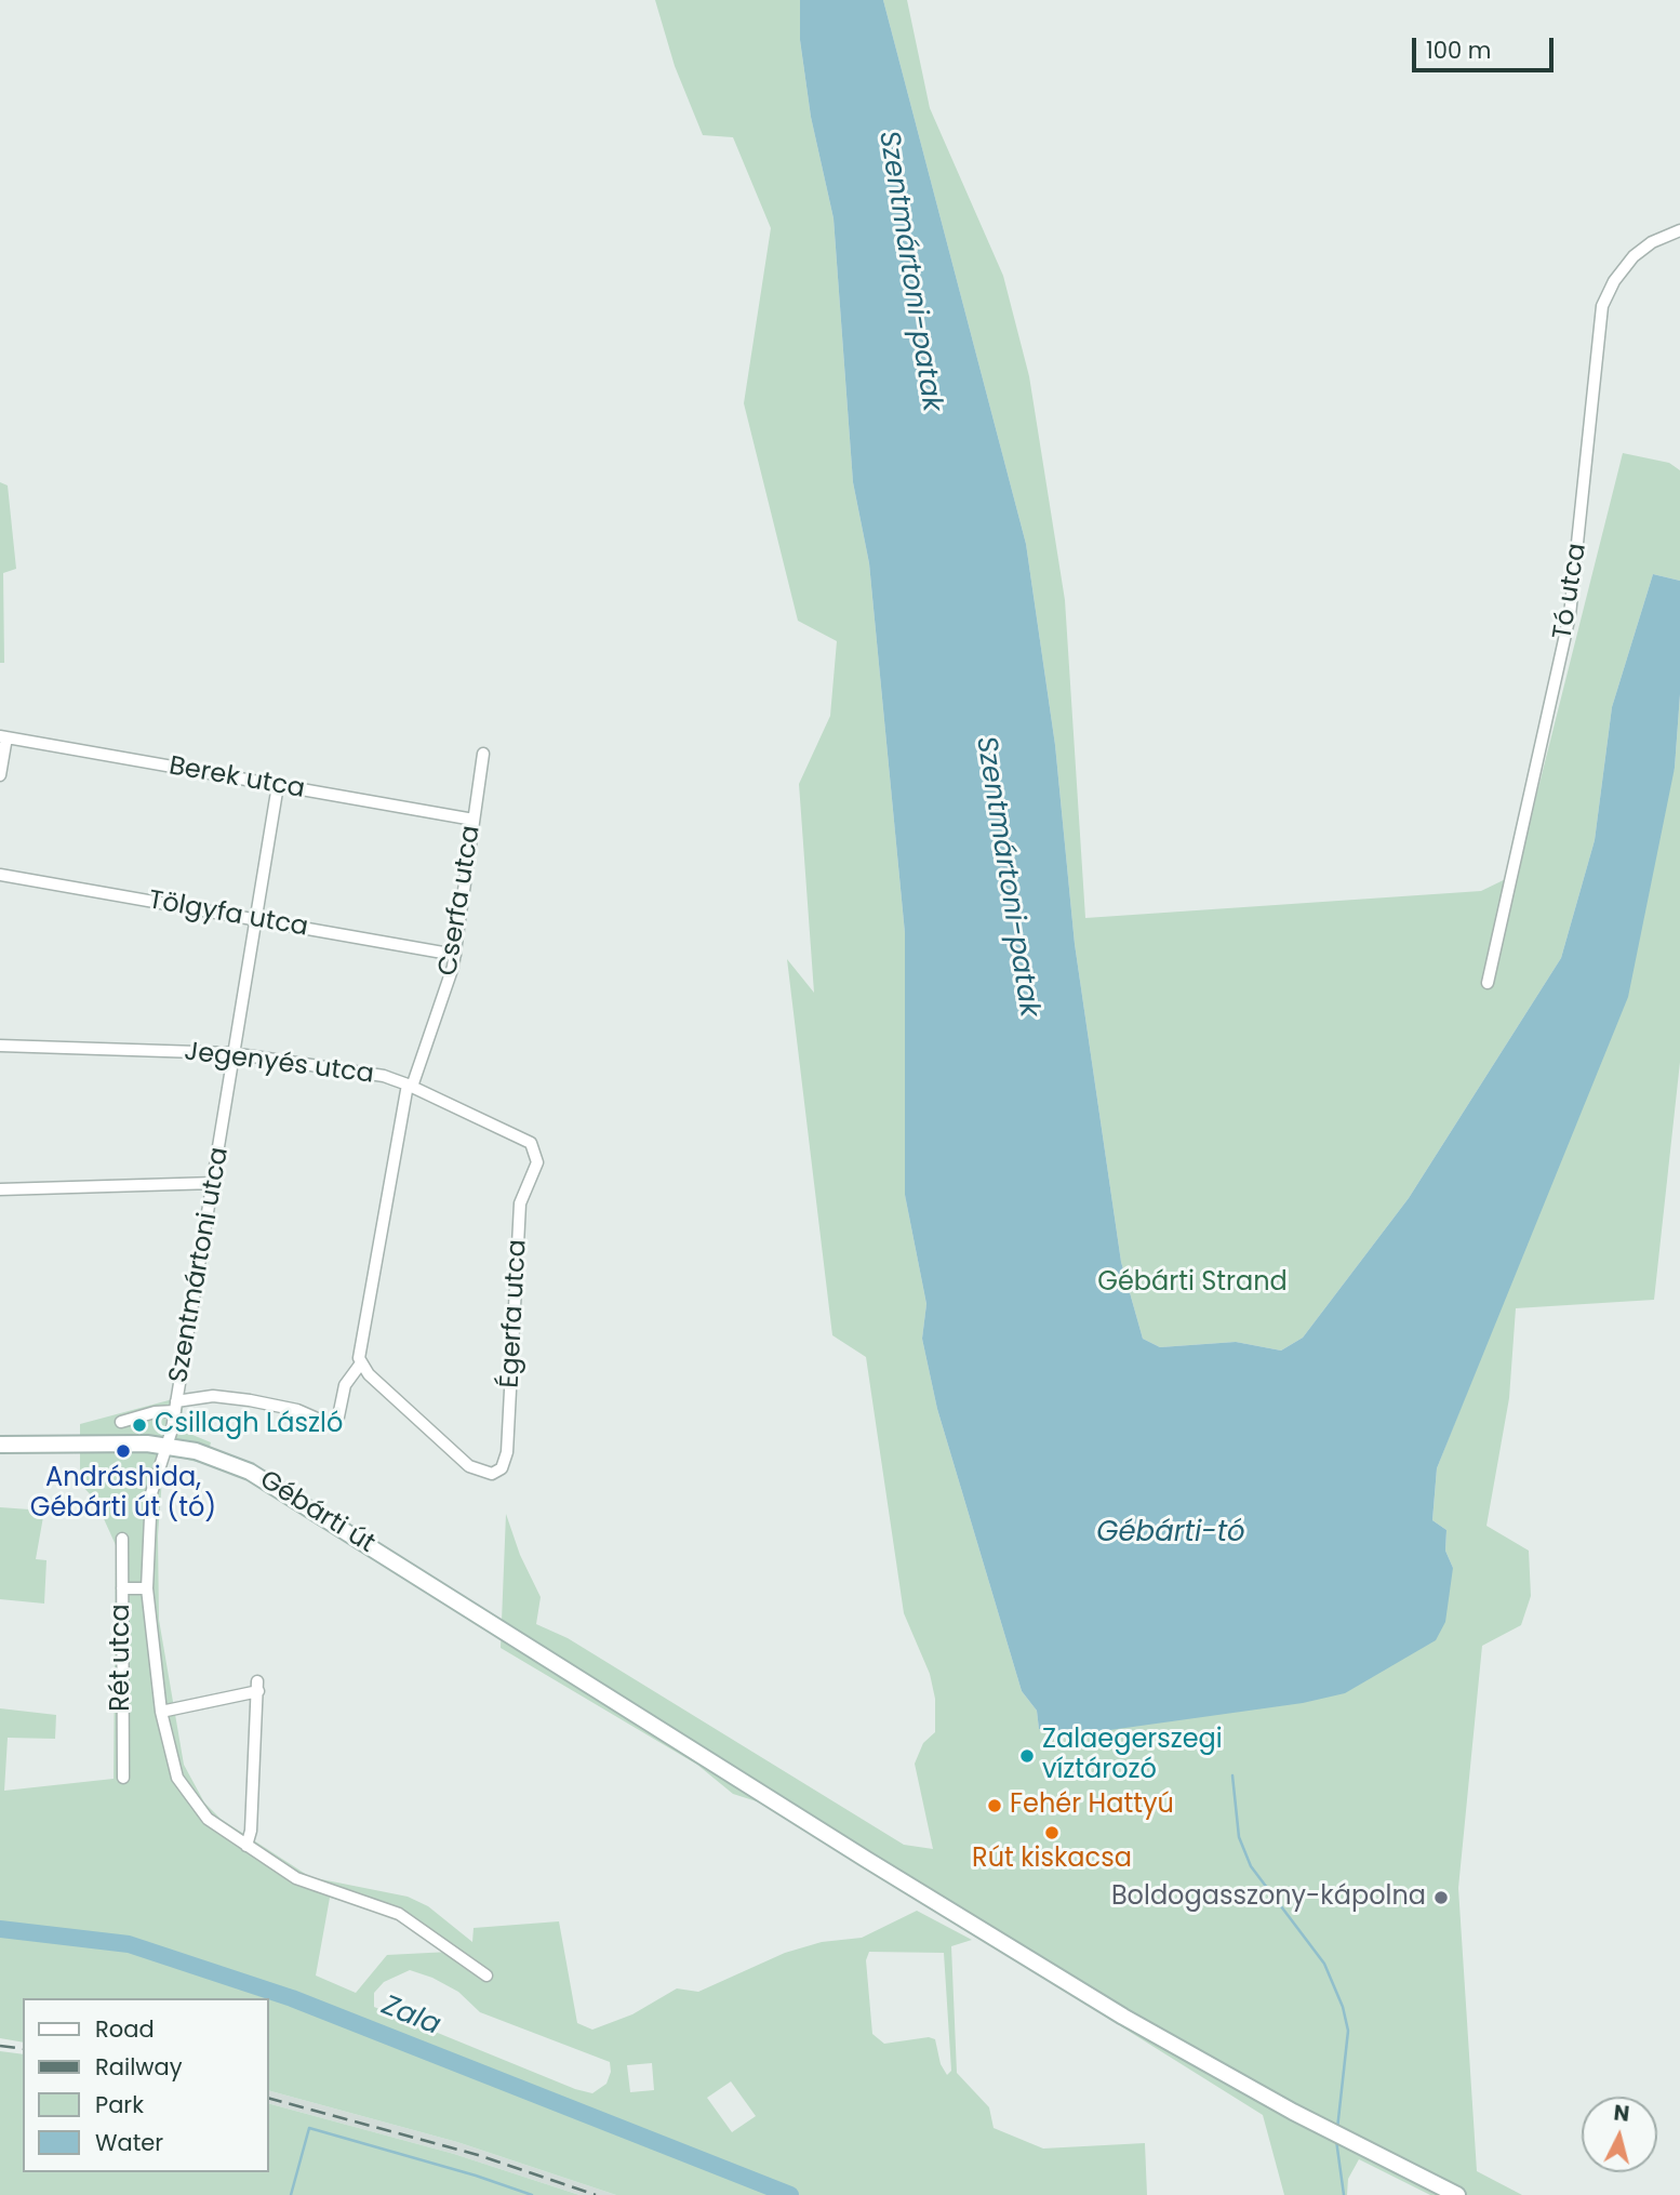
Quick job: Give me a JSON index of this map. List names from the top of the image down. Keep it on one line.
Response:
{"streets":{"main road":["Gébárti út"],"street":["Tó utca","Berek utca","Cserfa utca","Tölgyfa utca","Jegenyés utca","Szentmártoni utca","Égerfa utca","Rét utca"]},"crossings":[["Berek utca","Cserfa utca"],["Berek utca","Szentmártoni utca"],["Cserfa utca","Tölgyfa utca"],["Cserfa utca","Jegenyés utca"],["Cserfa utca","Szentmártoni utca"],["Cserfa utca","Égerfa utca"],["Tölgyfa utca","Szentmártoni utca"],["Jegenyés utca","Szentmártoni utca"],["Jegenyés utca","Égerfa utca"],["Szentmártoni utca","Gébárti út"]],"water":["Szentmártoni-patak","Gébárti-tó","Zala"],"parks":["Gébárti Strand"],"places":["Csillagh László","Andráshida, Gébárti út (tó)","Zalaegerszegi víztározó","Fehér Hattyú","Rút kiskacsa","Boldogasszony-kápolna"],"legend":["Road","Railway","Park","Water"],"scale_bar":"100 m","north":"top"}
